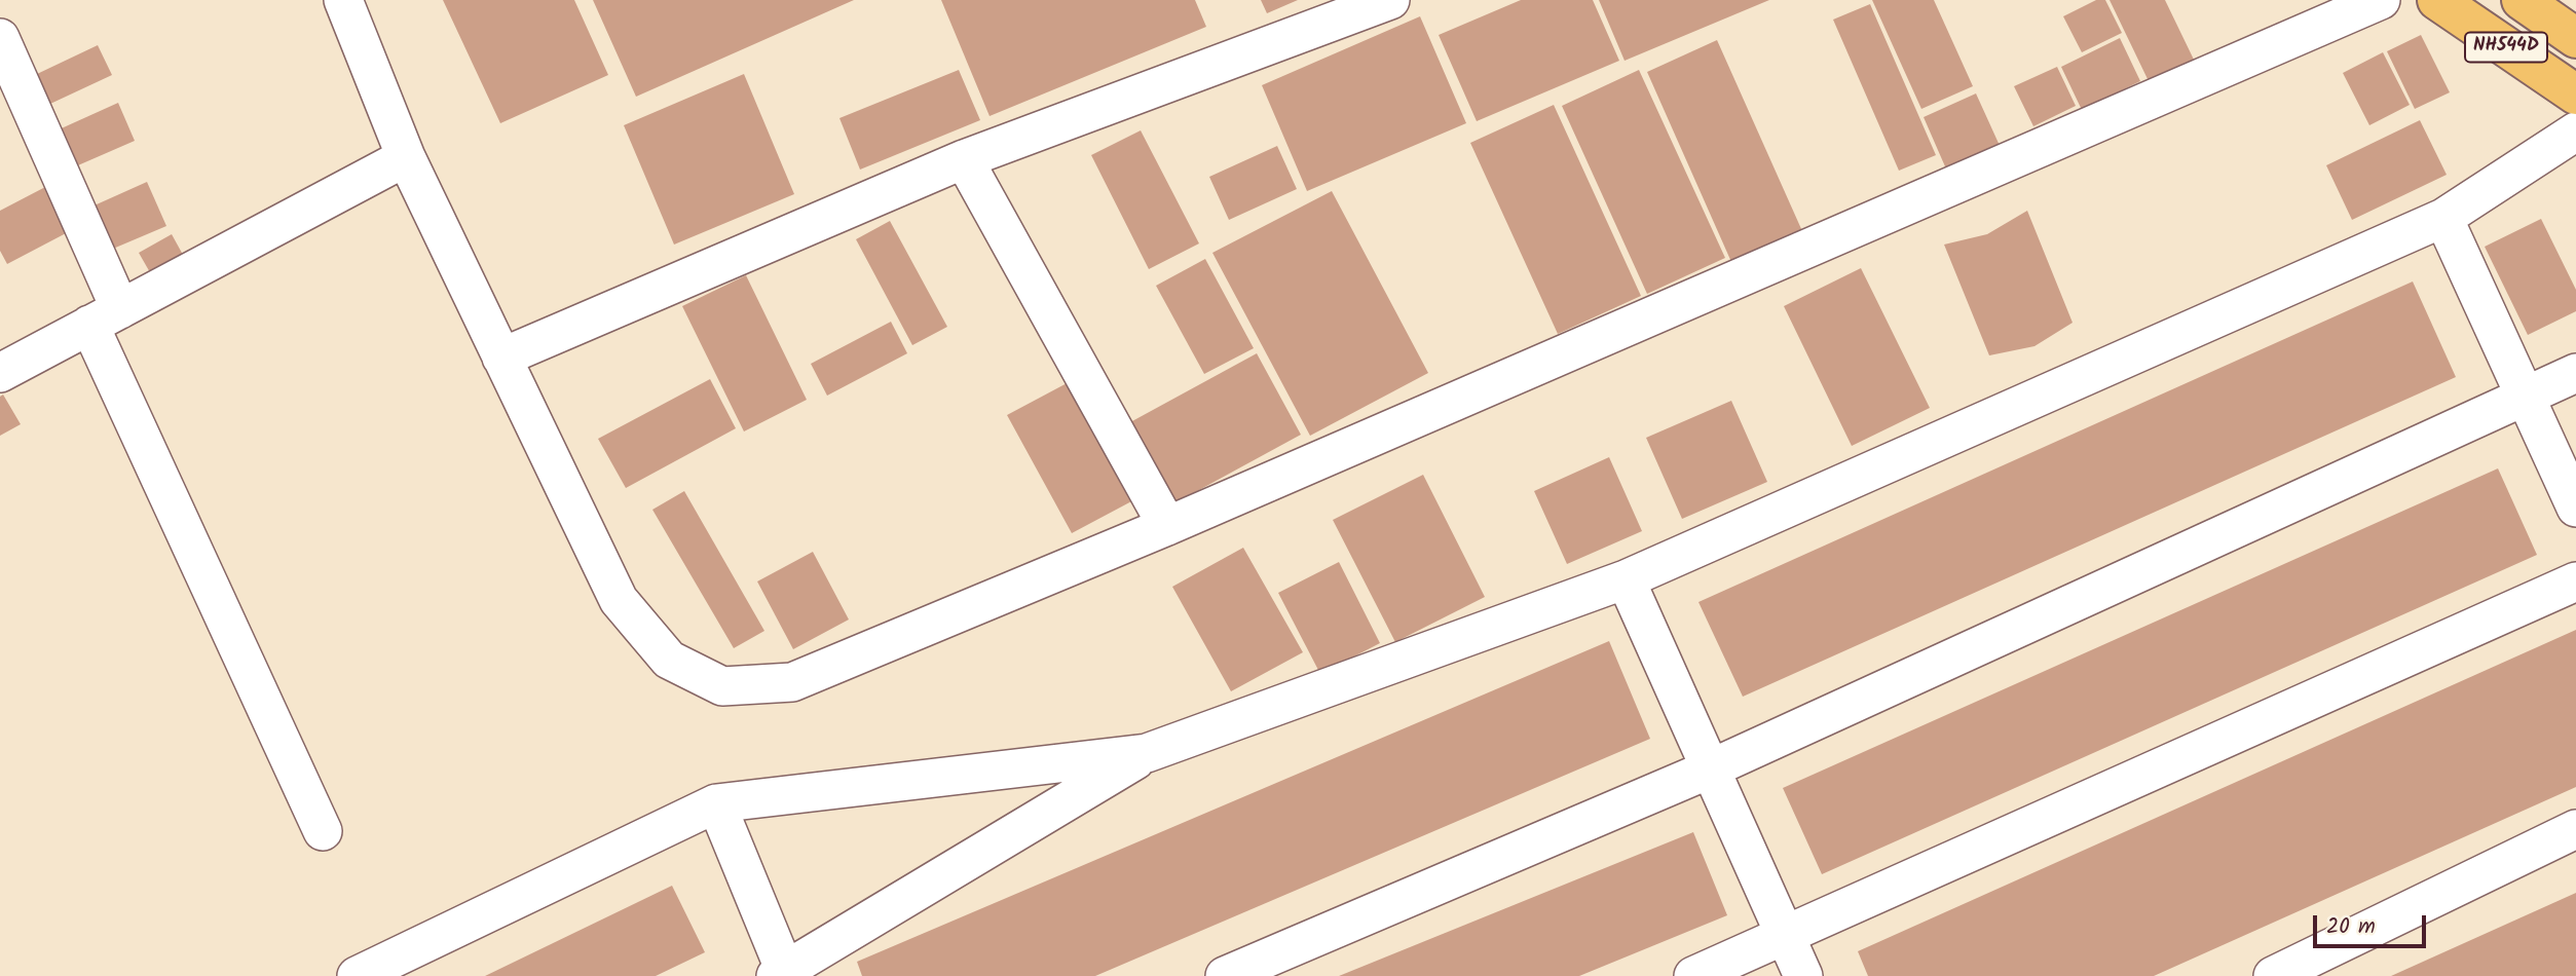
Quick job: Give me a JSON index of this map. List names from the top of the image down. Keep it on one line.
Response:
{"streets":{"highway":["NH544D"]},"scale_bar":"20 m"}
